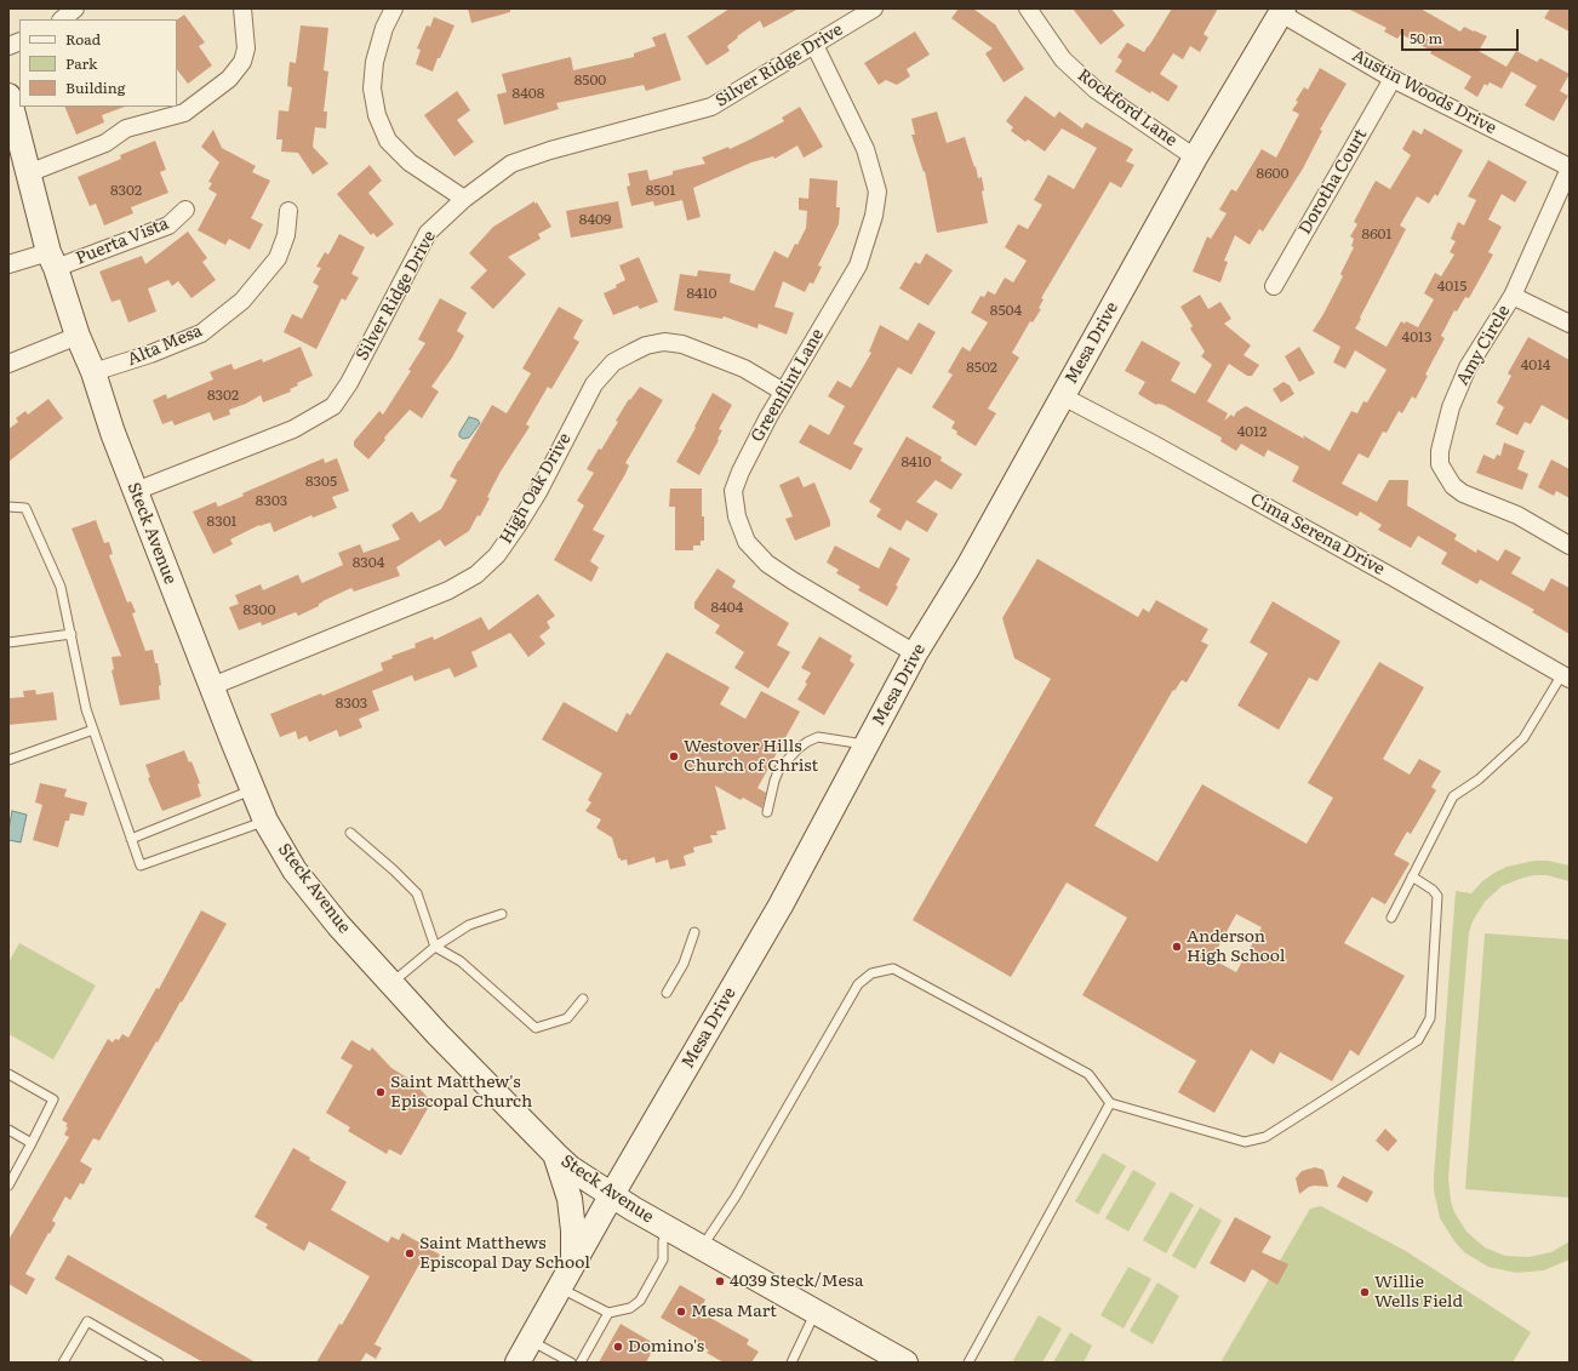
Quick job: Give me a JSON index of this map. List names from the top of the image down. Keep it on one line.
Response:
{"streets":{"street":["Silver Ridge Drive","Austin Woods Drive","Rockford Lane","Dorotha Court","Puerta Vista","Mesa Drive","Alta Mesa","Amy Circle","Greenflint Lane","High Oak Drive","Steck Avenue","Cima Serena Drive"]},"crossings":[["Silver Ridge Drive","Greenflint Lane"],["Silver Ridge Drive","Steck Avenue"],["Austin Woods Drive","Dorotha Court"],["Austin Woods Drive","Mesa Drive"],["Austin Woods Drive","Amy Circle"],["Rockford Lane","Mesa Drive"],["Puerta Vista","Steck Avenue"],["Mesa Drive","Greenflint Lane"],["Mesa Drive","Steck Avenue"],["Mesa Drive","Cima Serena Drive"],["Alta Mesa","Steck Avenue"],["Greenflint Lane","High Oak Drive"],["High Oak Drive","Steck Avenue"]],"places":["Westover Hills Church of Christ","Anderson High School","Saint Matthew's Episcopal Church","Saint Matthews Episcopal Day School","4039 Steck/Mesa","Willie Wells Field","Mesa Mart","Domino's"],"house_numbers":["8500","8408","8600","8302","8501","8409","8601","4015","8410","8504","4013","4014","8502","8302","4012","8410","8305","8303","8301","8304","8404","8300","8303"],"legend":["Road","Park","Building"],"scale_bar":"50 m"}
